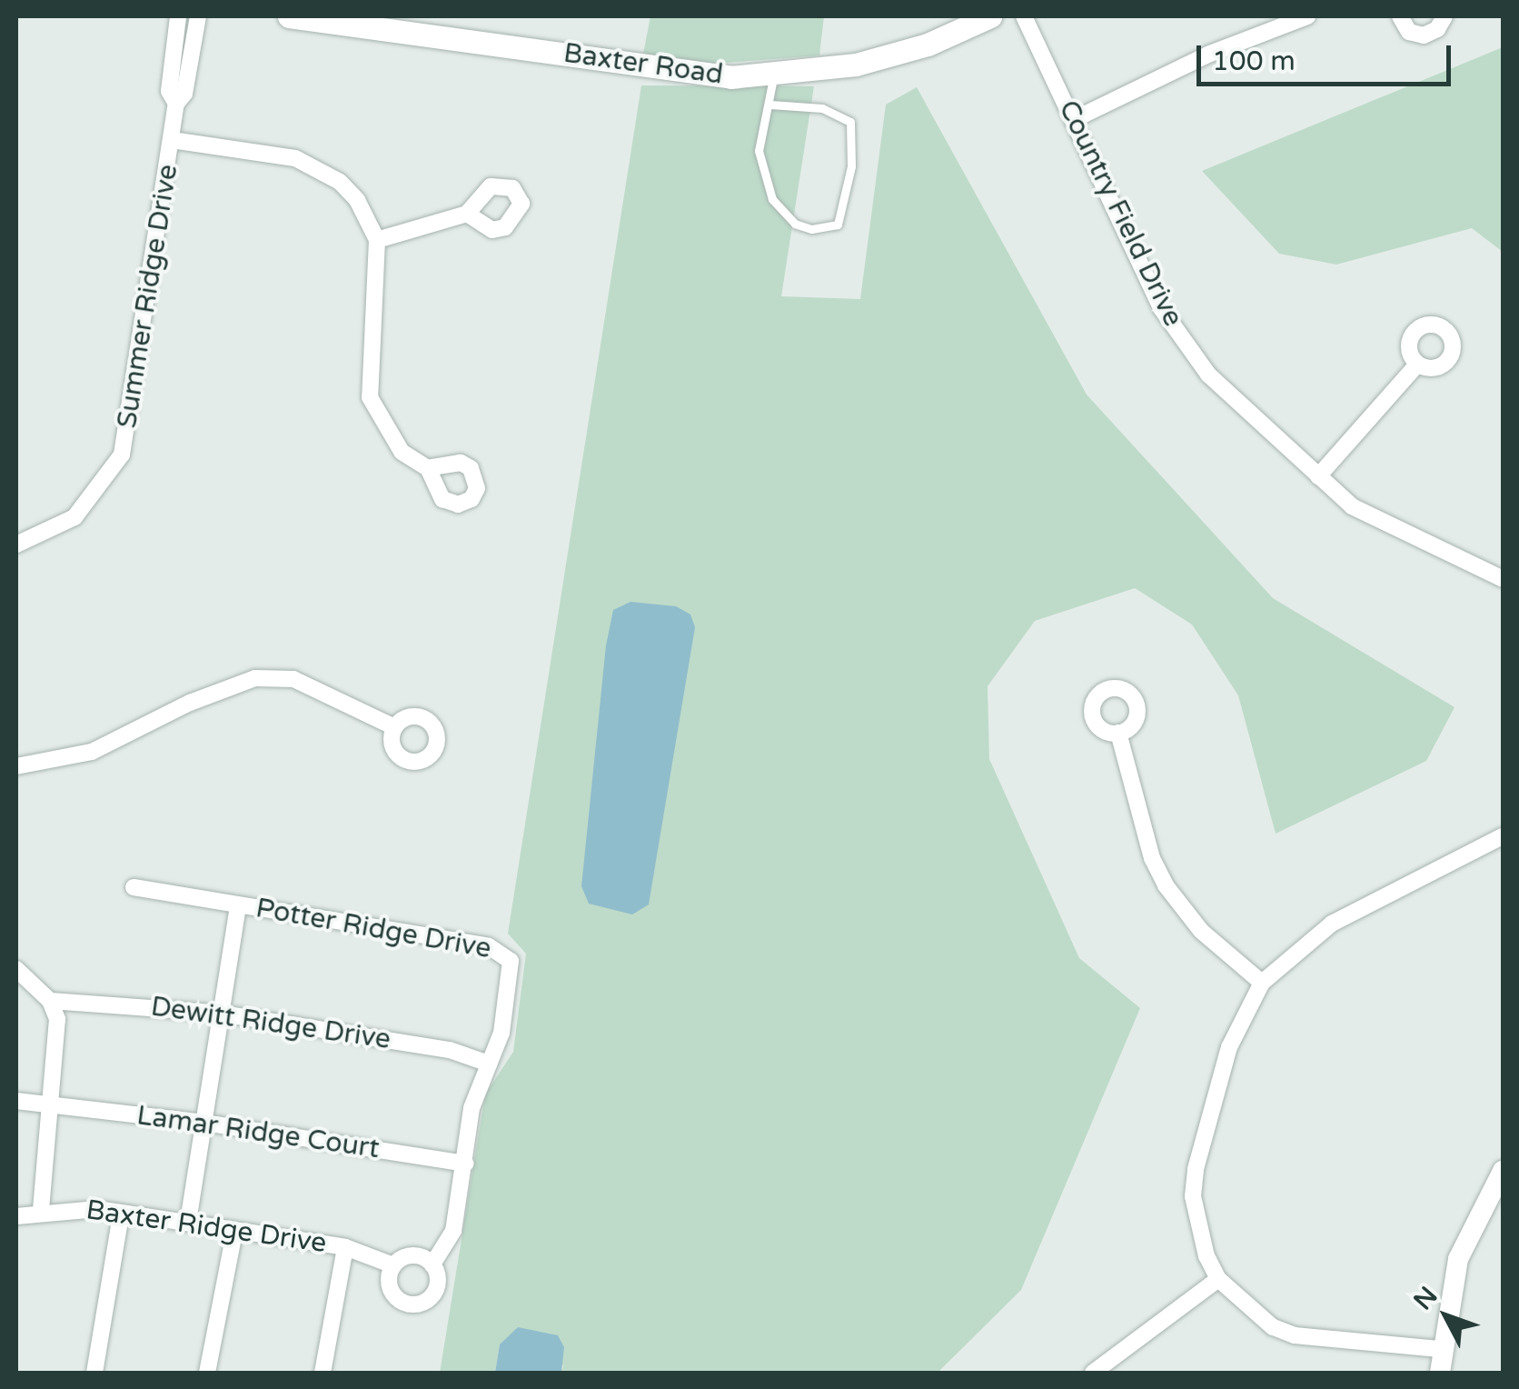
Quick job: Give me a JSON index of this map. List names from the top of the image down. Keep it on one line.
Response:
{"streets":{"main road":["Baxter Road"],"street":["Country Field Drive","Summer Ridge Drive","Potter Ridge Drive","Dewitt Ridge Drive","Lamar Ridge Court","Baxter Ridge Drive"]},"crossings":[["Potter Ridge Drive","Dewitt Ridge Drive"],["Potter Ridge Drive","Lamar Ridge Court"],["Potter Ridge Drive","Baxter Ridge Drive"]],"scale_bar":"100 m","north":"top left"}
